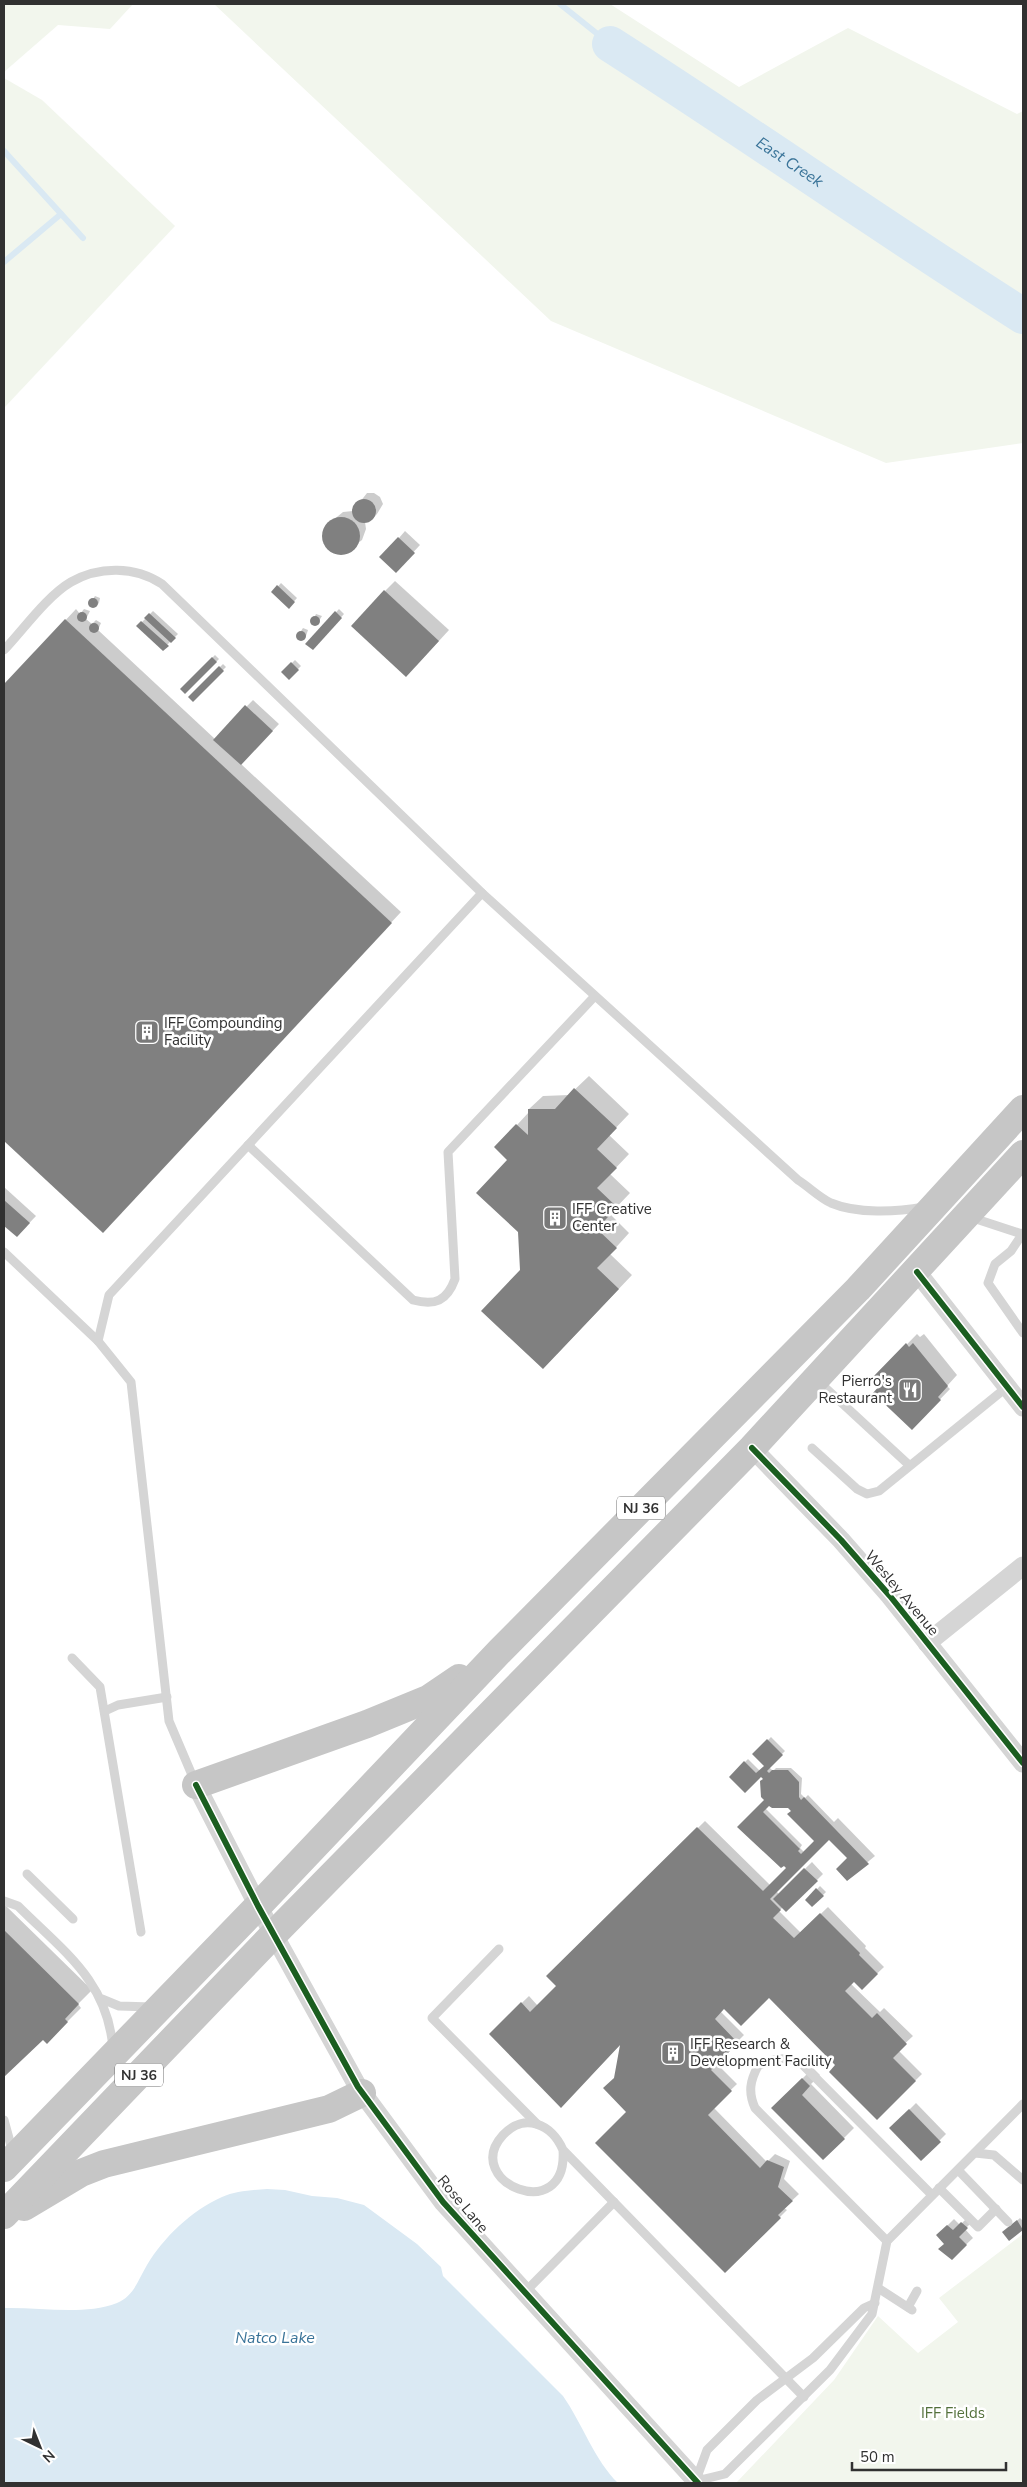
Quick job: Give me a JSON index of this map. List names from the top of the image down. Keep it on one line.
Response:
{"streets":{"highway":["NJ 36"],"street":["Wesley Avenue","Rose Lane"]},"crossings":[["NJ 36","Wesley Avenue"],["NJ 36","Rose Lane"]],"water":["East Creek","Natco Lake"],"parks":["IFF Fields"],"places":{"building":["IFF Compounding Facility","IFF Creative Center","IFF Research & Development Facility"],"restaurant":["Pierro's Restaurant"]},"scale_bar":"50 m","north":"bottom right"}
